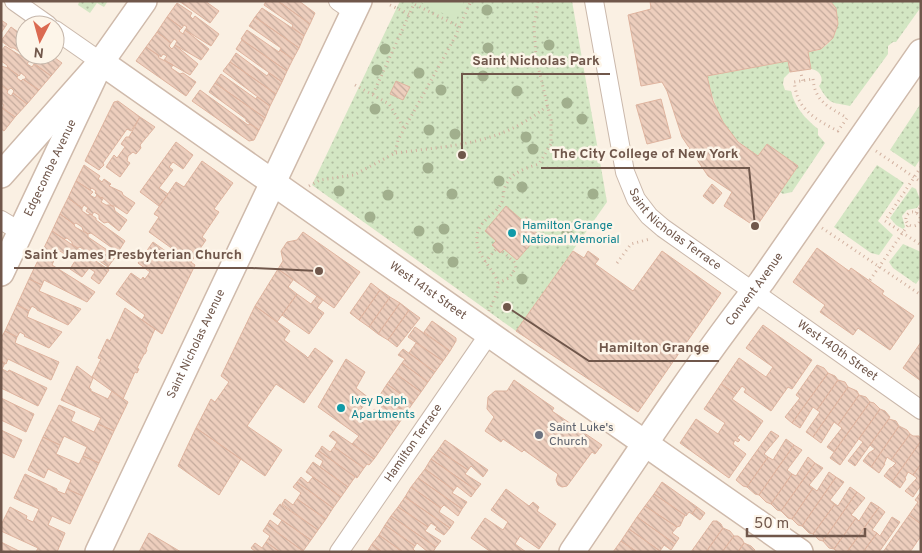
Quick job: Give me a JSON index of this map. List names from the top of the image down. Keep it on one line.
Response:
{"streets":{"street":["Edgecombe Avenue","Saint Nicholas Terrace","Convent Avenue","West 141st Street","Saint Nicholas Avenue","West 140th Street","Hamilton Terrace"]},"crossings":[["Edgecombe Avenue","West 141st Street"],["Saint Nicholas Terrace","Convent Avenue"],["Saint Nicholas Terrace","West 140th Street"],["Convent Avenue","West 141st Street"],["Convent Avenue","West 140th Street"],["West 141st Street","Saint Nicholas Avenue"],["West 141st Street","Hamilton Terrace"]],"places":["Saint Nicholas Park","The City College of New York","Hamilton Grange National Memorial","Saint James Presbyterian Church","Hamilton Grange","Ivey Delph Apartments","Saint Luke's Church"],"scale_bar":"50 m","north":"bottom"}
